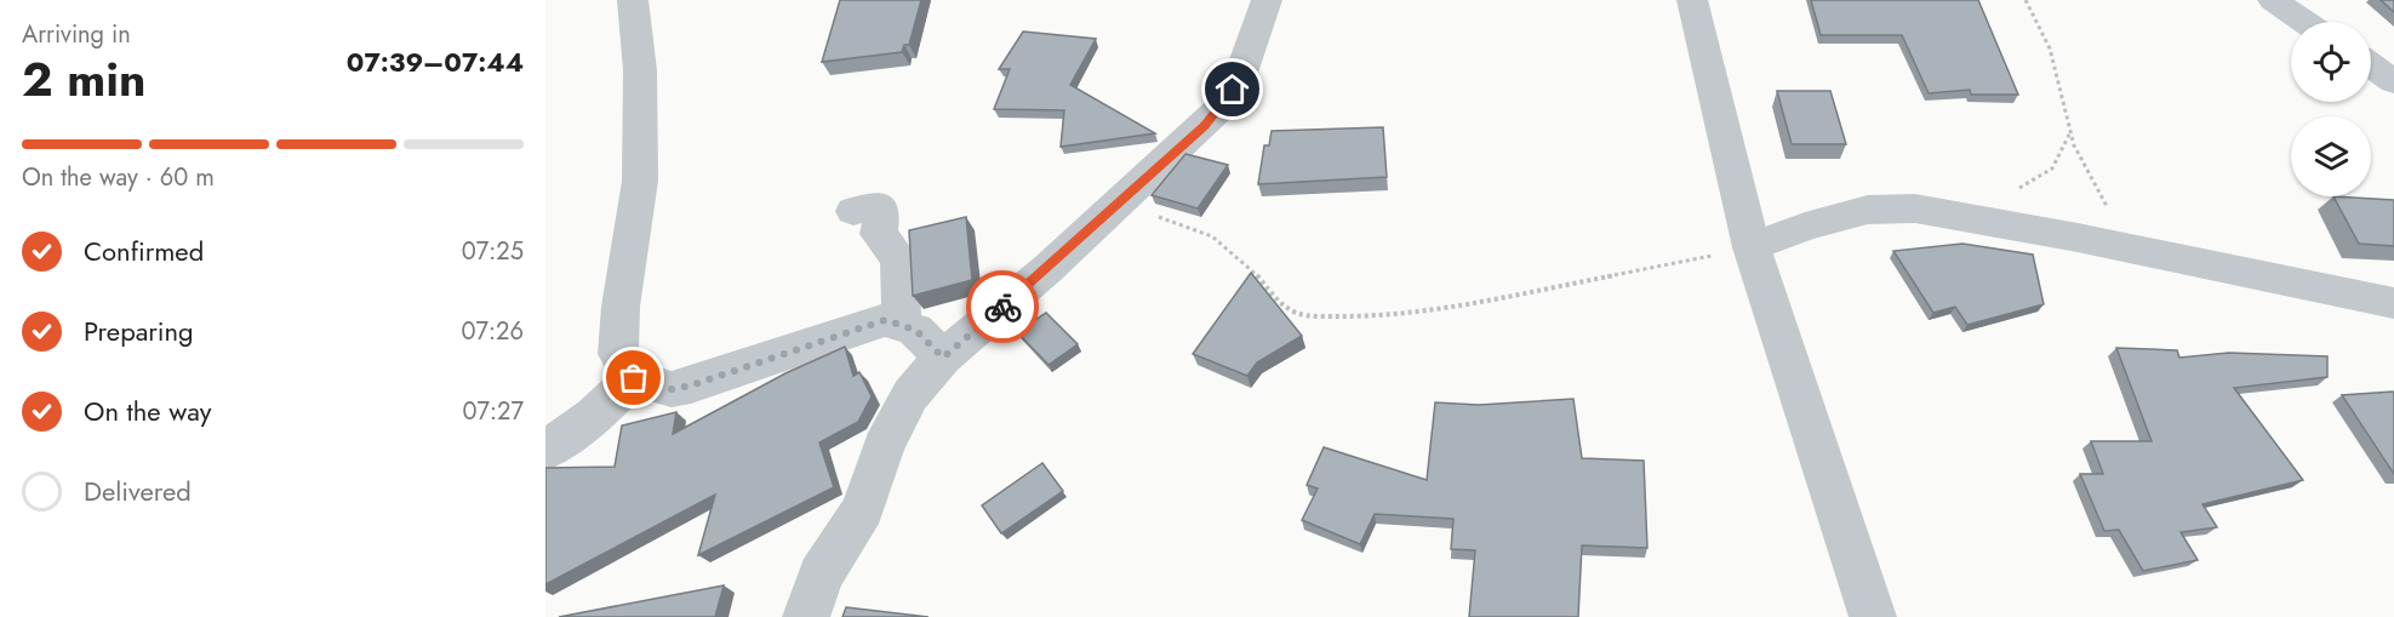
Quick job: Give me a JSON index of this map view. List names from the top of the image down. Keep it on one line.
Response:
{"page":{"heading":["2 min","Arriving in","07:39–07:44"],"bar":"On the way · 60 m","list":[["Confirmed","07:25"],["Preparing","07:26"],["On the way","07:27"],"Delivered"]}}
